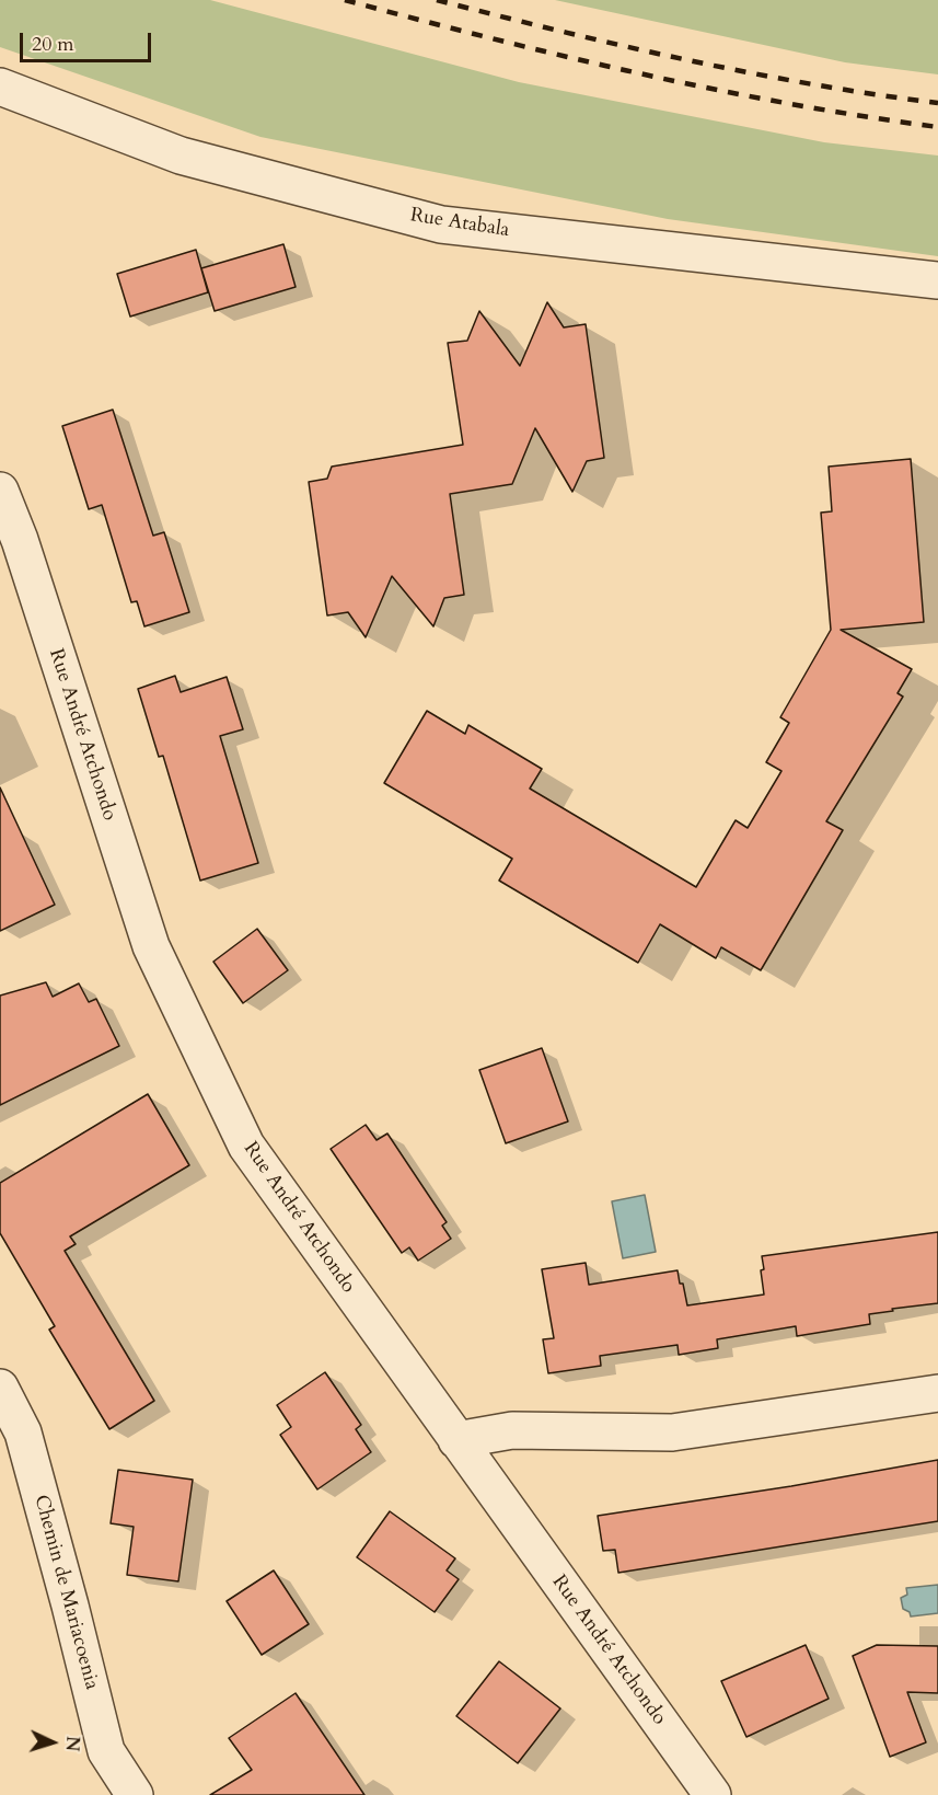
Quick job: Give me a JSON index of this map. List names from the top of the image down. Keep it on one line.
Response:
{"streets":{"street":["Rue Atabala","Rue André Atchondo","Chemin de Mariacoenia"]},"scale_bar":"20 m","north":"right"}
